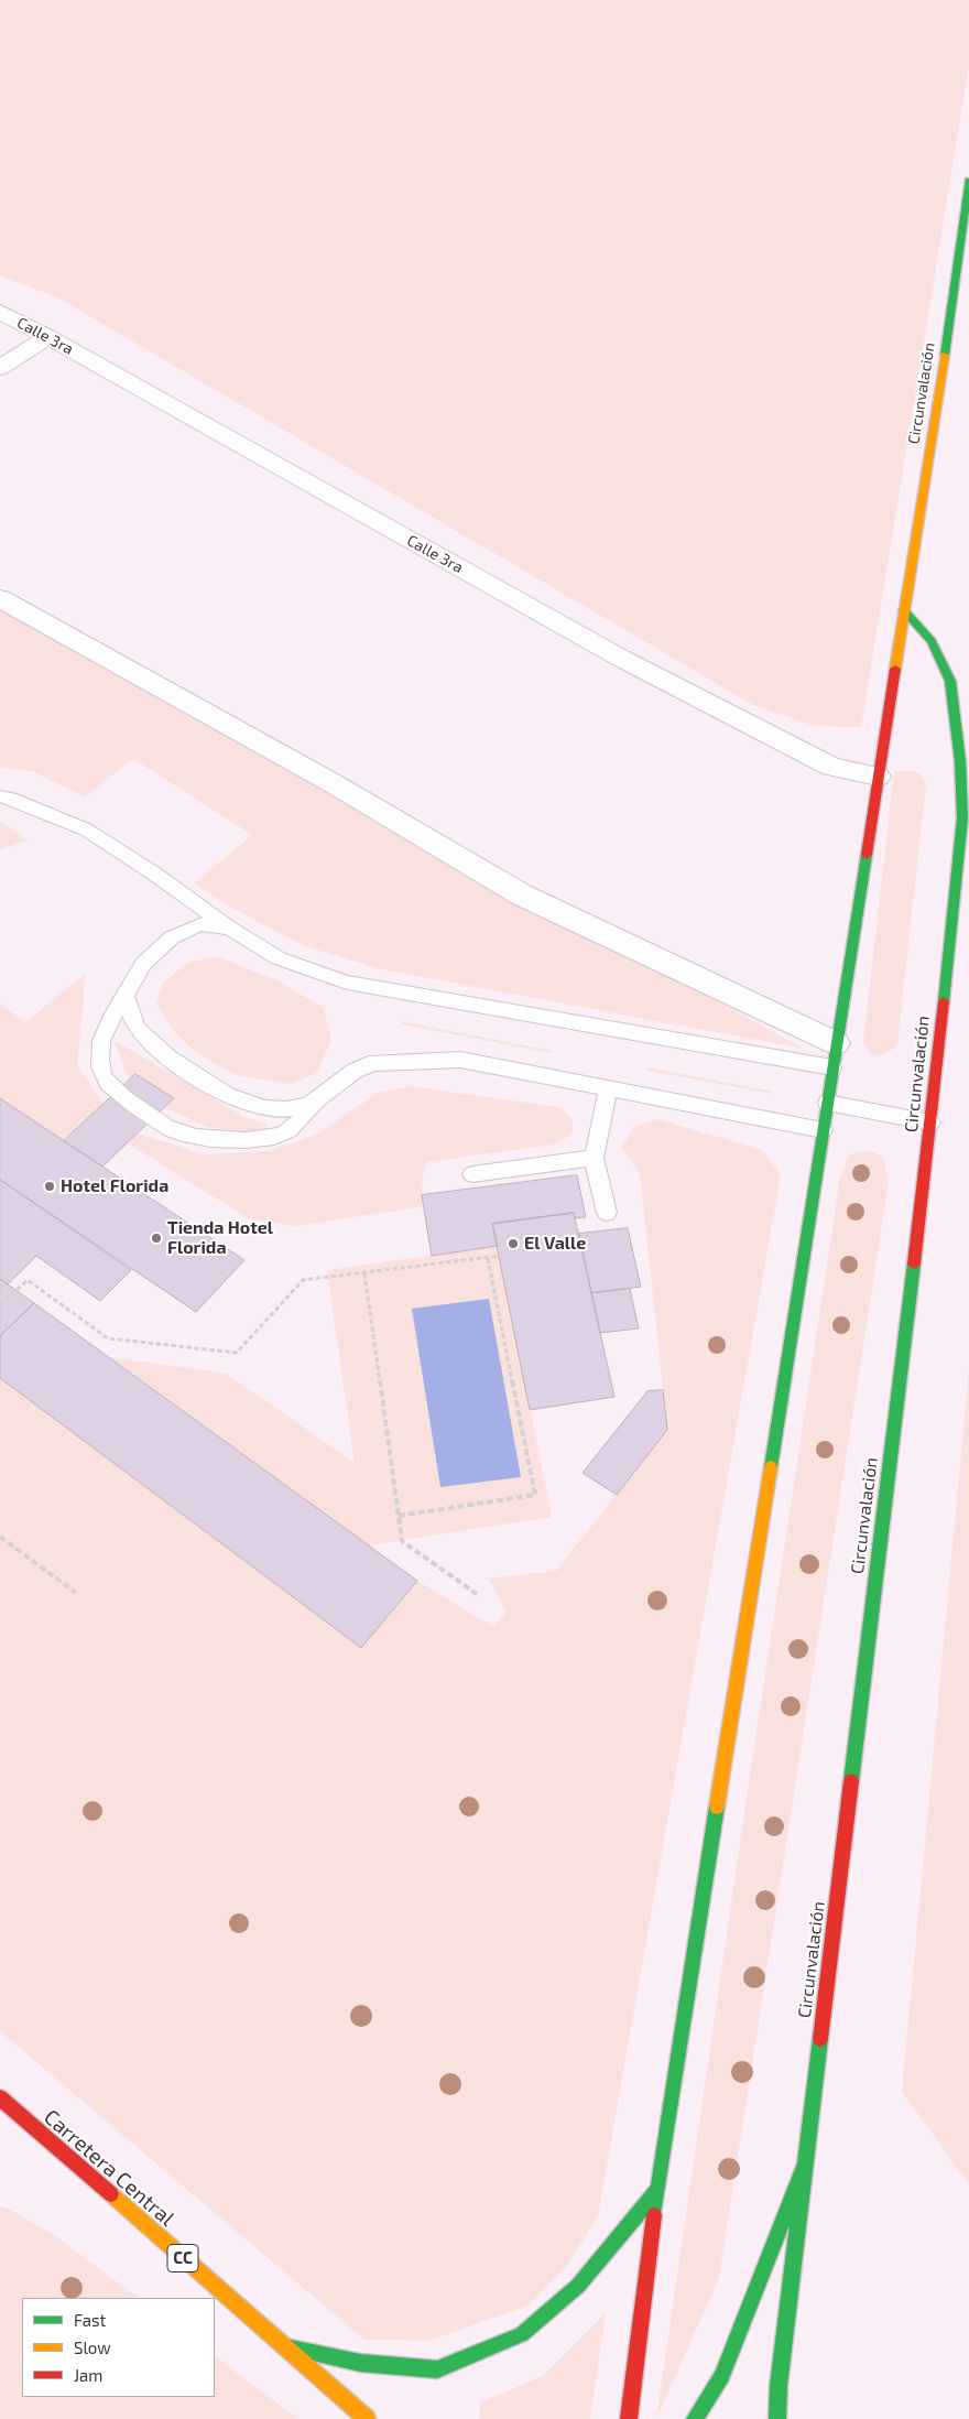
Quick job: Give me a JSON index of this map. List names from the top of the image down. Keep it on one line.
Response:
{"streets":{"main road":["Circunvalación","Carretera Central","CC"],"street":["Calle 3ra"]},"crossings":[["Calle 3ra","Circunvalación"]],"places":["Hotel Florida","Tienda Hotel Florida","El Valle"],"legend":["Fast","Slow","Jam"]}
